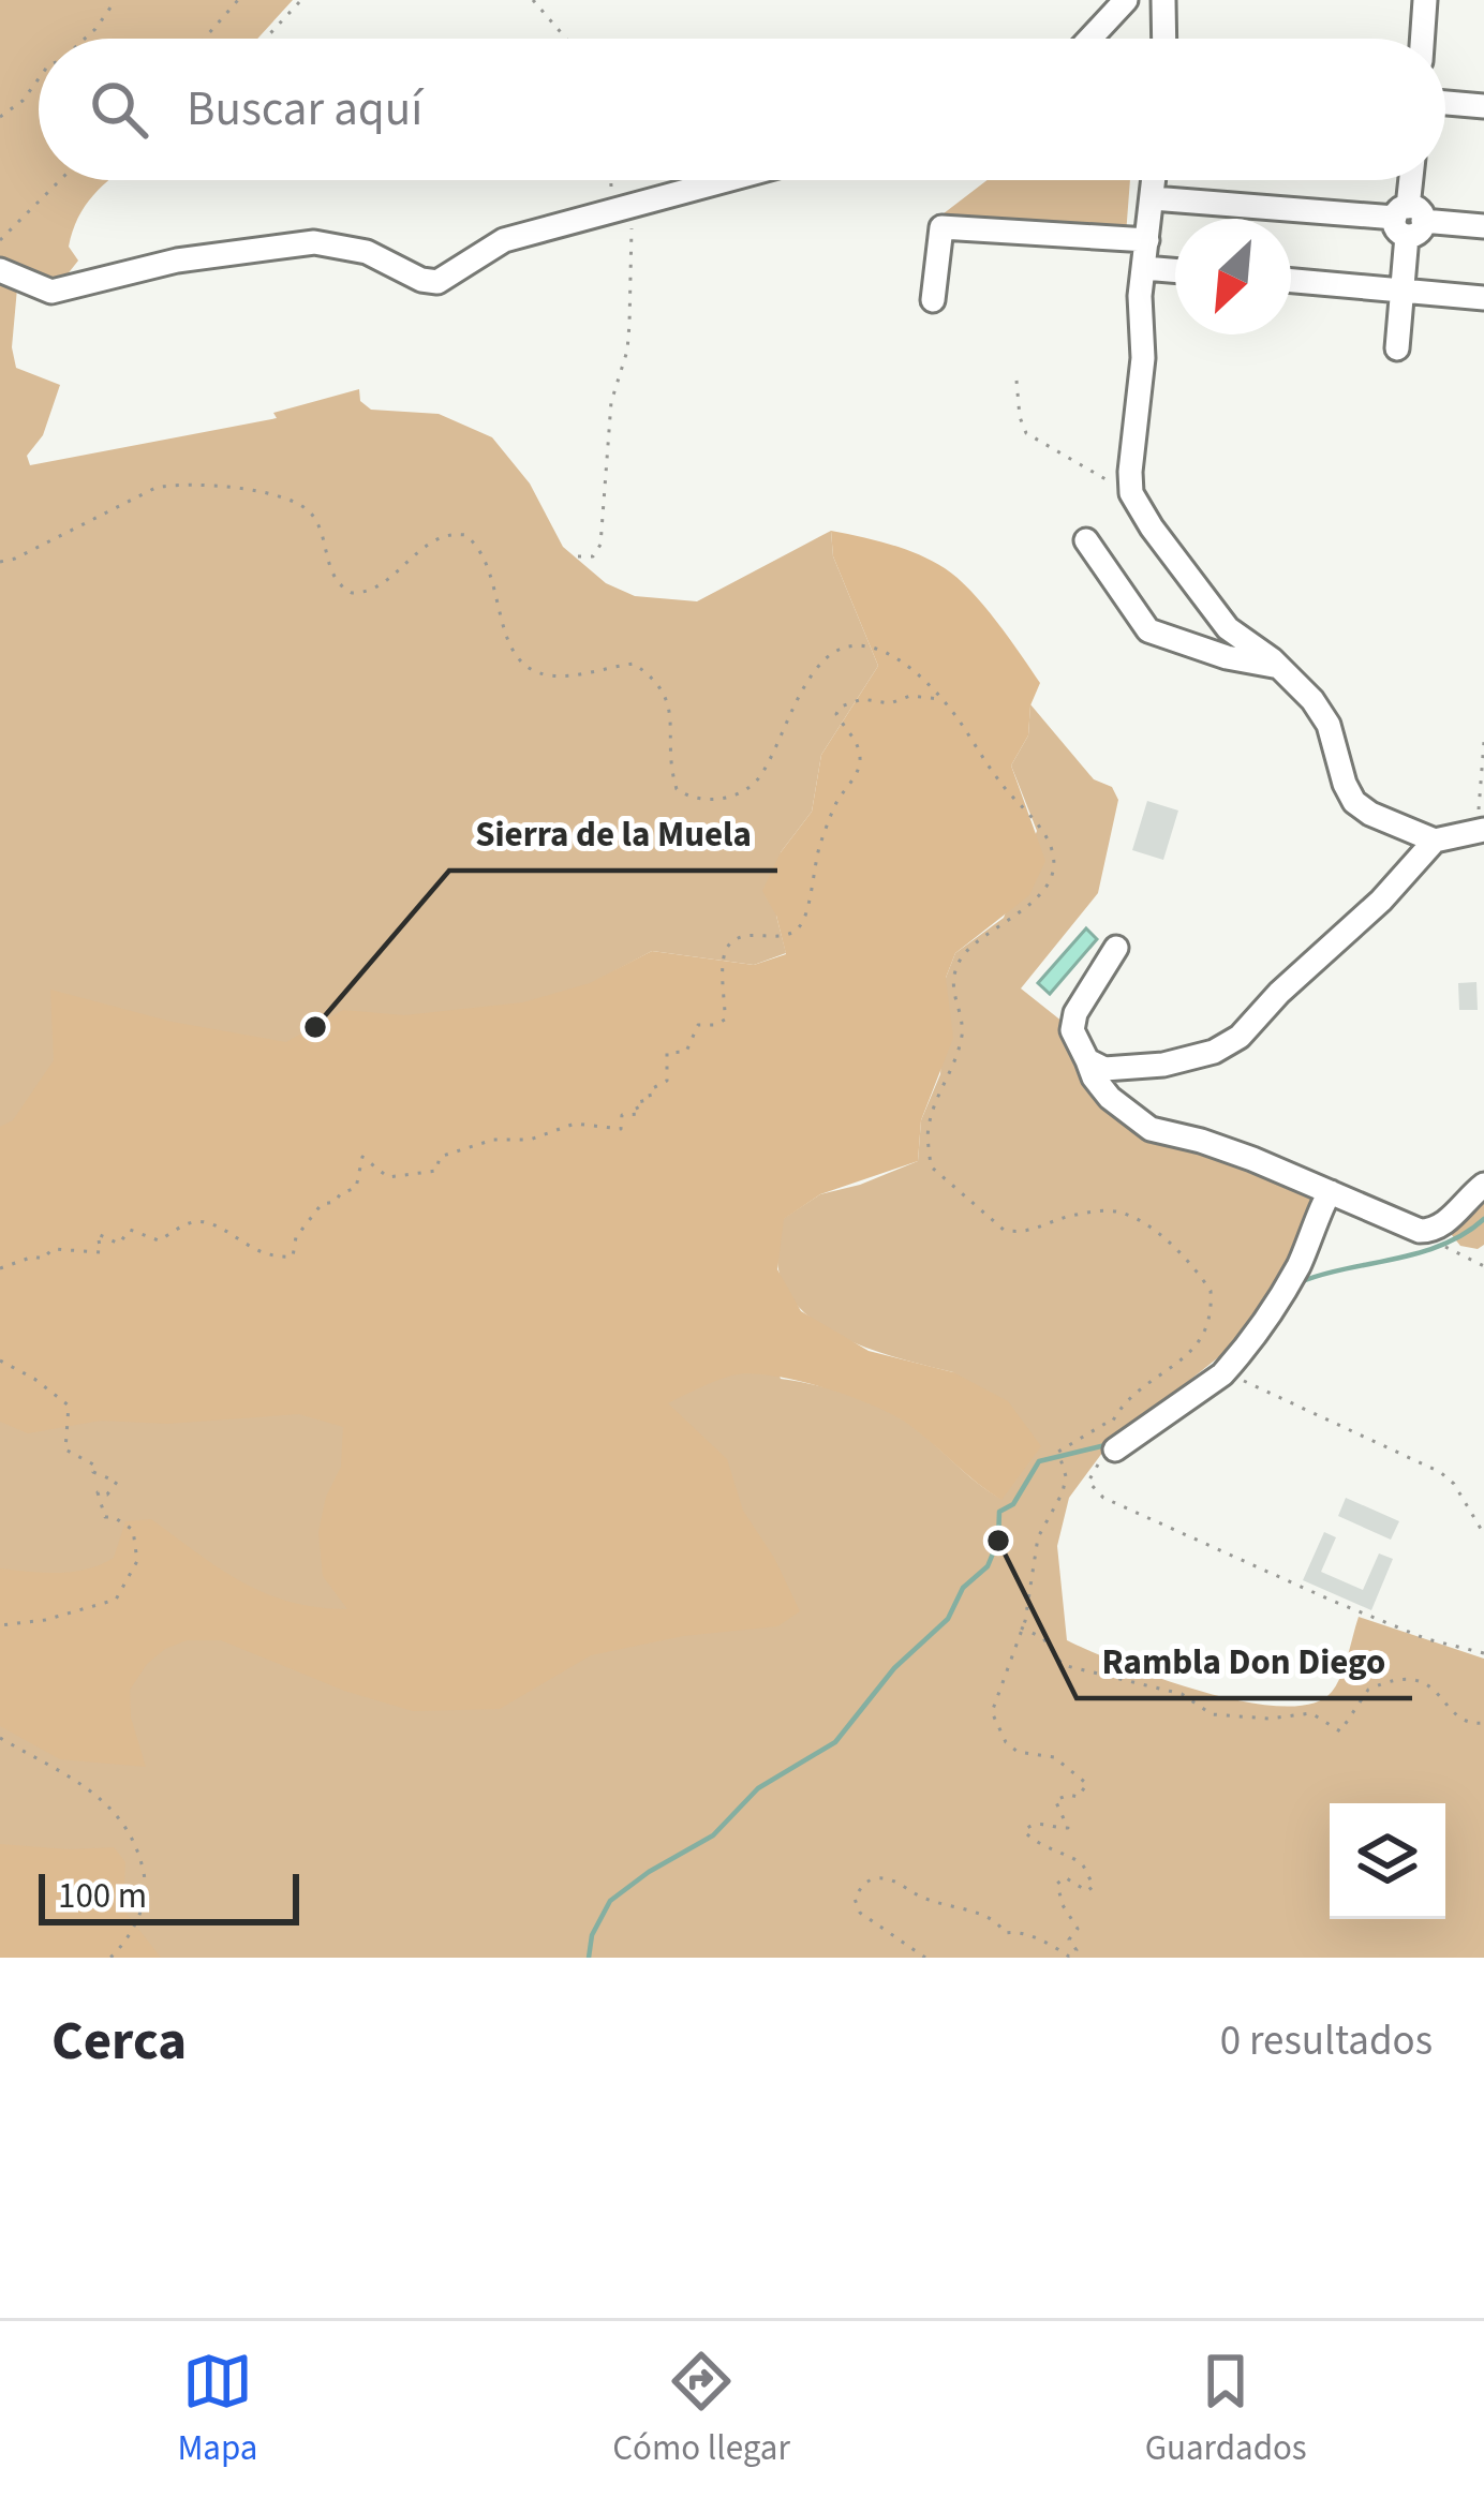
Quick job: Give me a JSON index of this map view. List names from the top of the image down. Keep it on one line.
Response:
{"places":["Sierra de la Muela","Rambla Don Diego"],"scale_bar":"100 m","north":"bottom left","page":{"search":"Buscar aquí","scale":"100 m","heading":["Cerca","0 resultados"],"nav":["Mapa","Cómo llegar","Guardados"]}}
